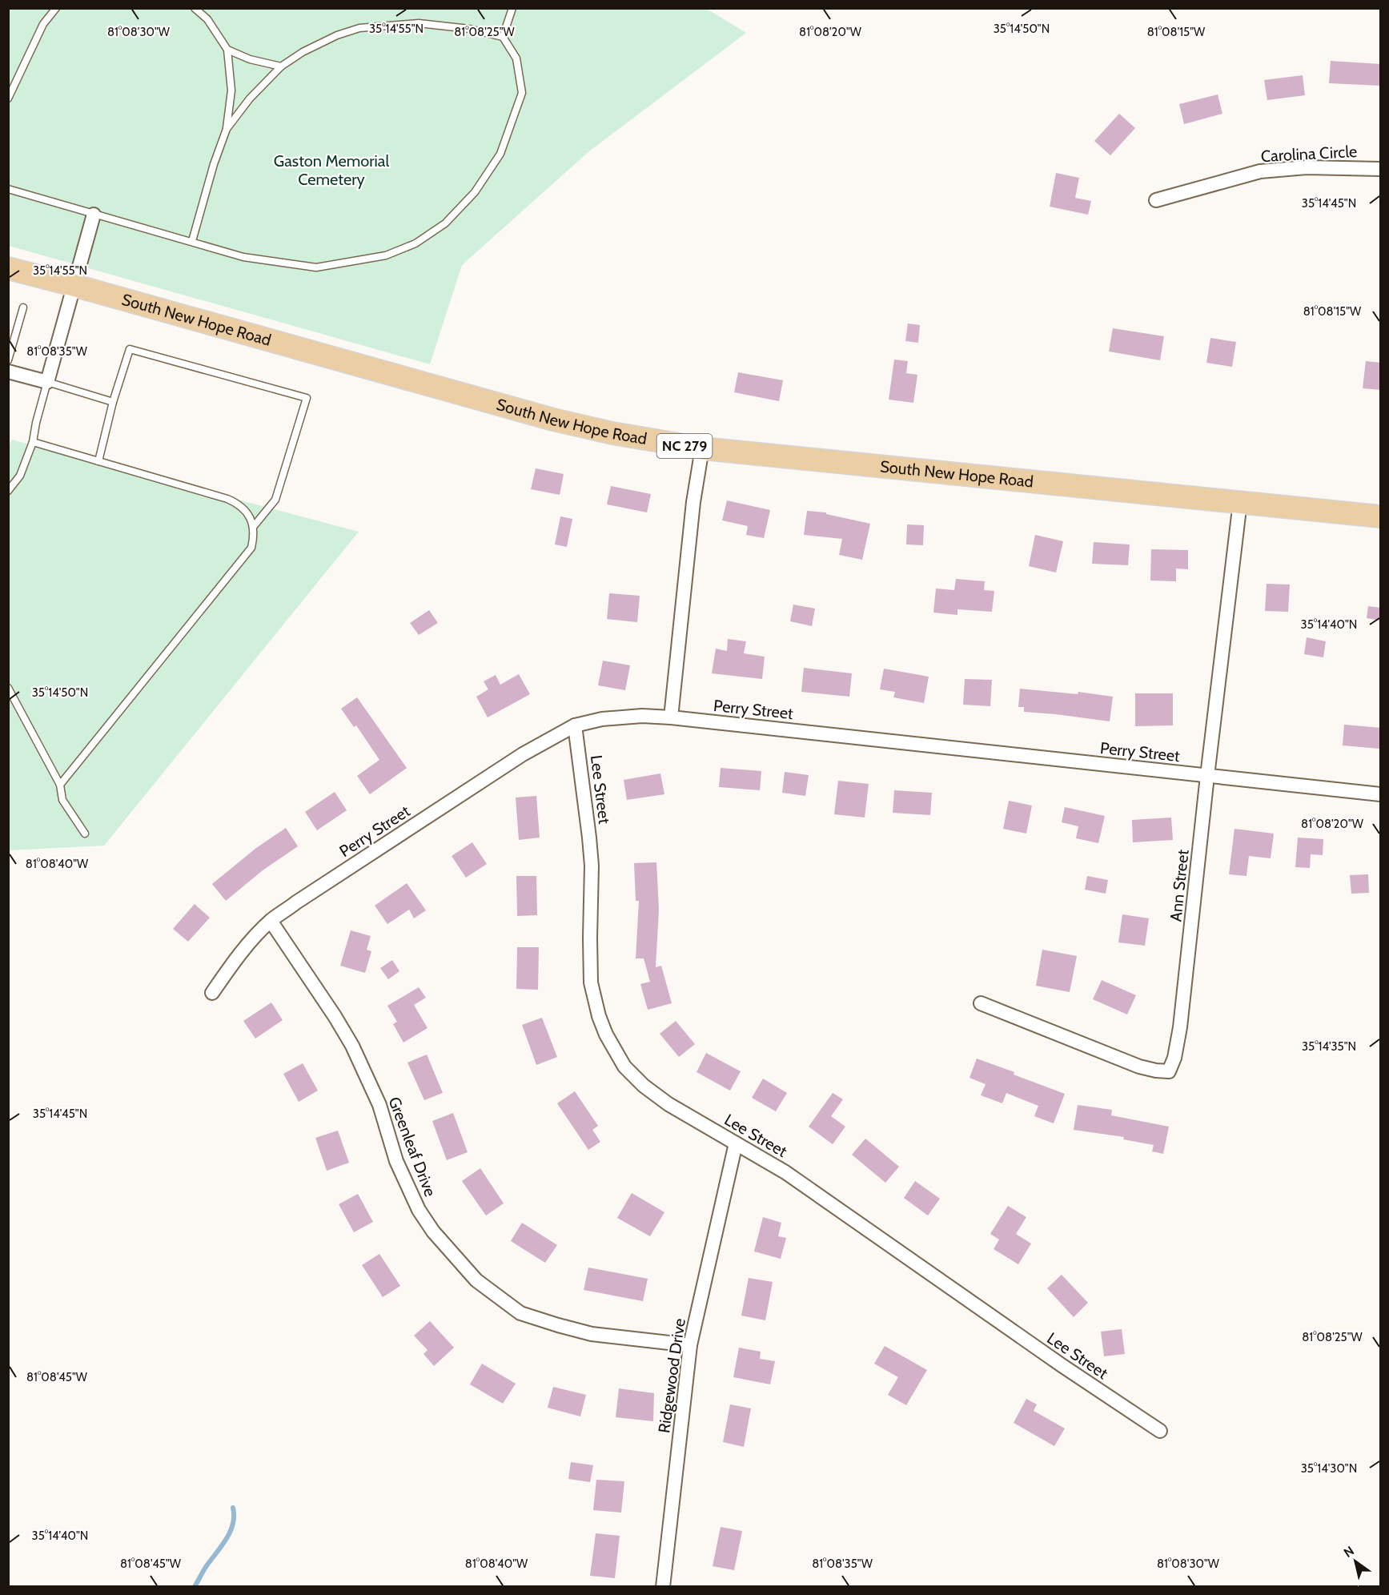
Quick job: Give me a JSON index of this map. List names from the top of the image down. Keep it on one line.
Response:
{"streets":{"main road":["South New Hope Road","NC 279"],"street":["Carolina Circle","Perry Street","Lee Street","Ann Street","Greenleaf Drive","Ridgewood Drive"]},"crossings":[["South New Hope Road","Ann Street"],["Perry Street","Lee Street"],["Perry Street","Ann Street"],["Perry Street","Greenleaf Drive"],["Lee Street","Ridgewood Drive"],["Greenleaf Drive","Ridgewood Drive"]],"parks":["Gaston Memorial Cemetery"],"north":"top left","coordinates":["35°14'55\"N","35°14'50\"N","81°08'30\"W","81°08'25\"W","81°08'20\"W","81°08'15\"W","35°14'45\"N","81°08'35\"W","35°14'40\"N","81°08'40\"W","35°14'35\"N","81°08'45\"W","35°14'30\"N"]}
